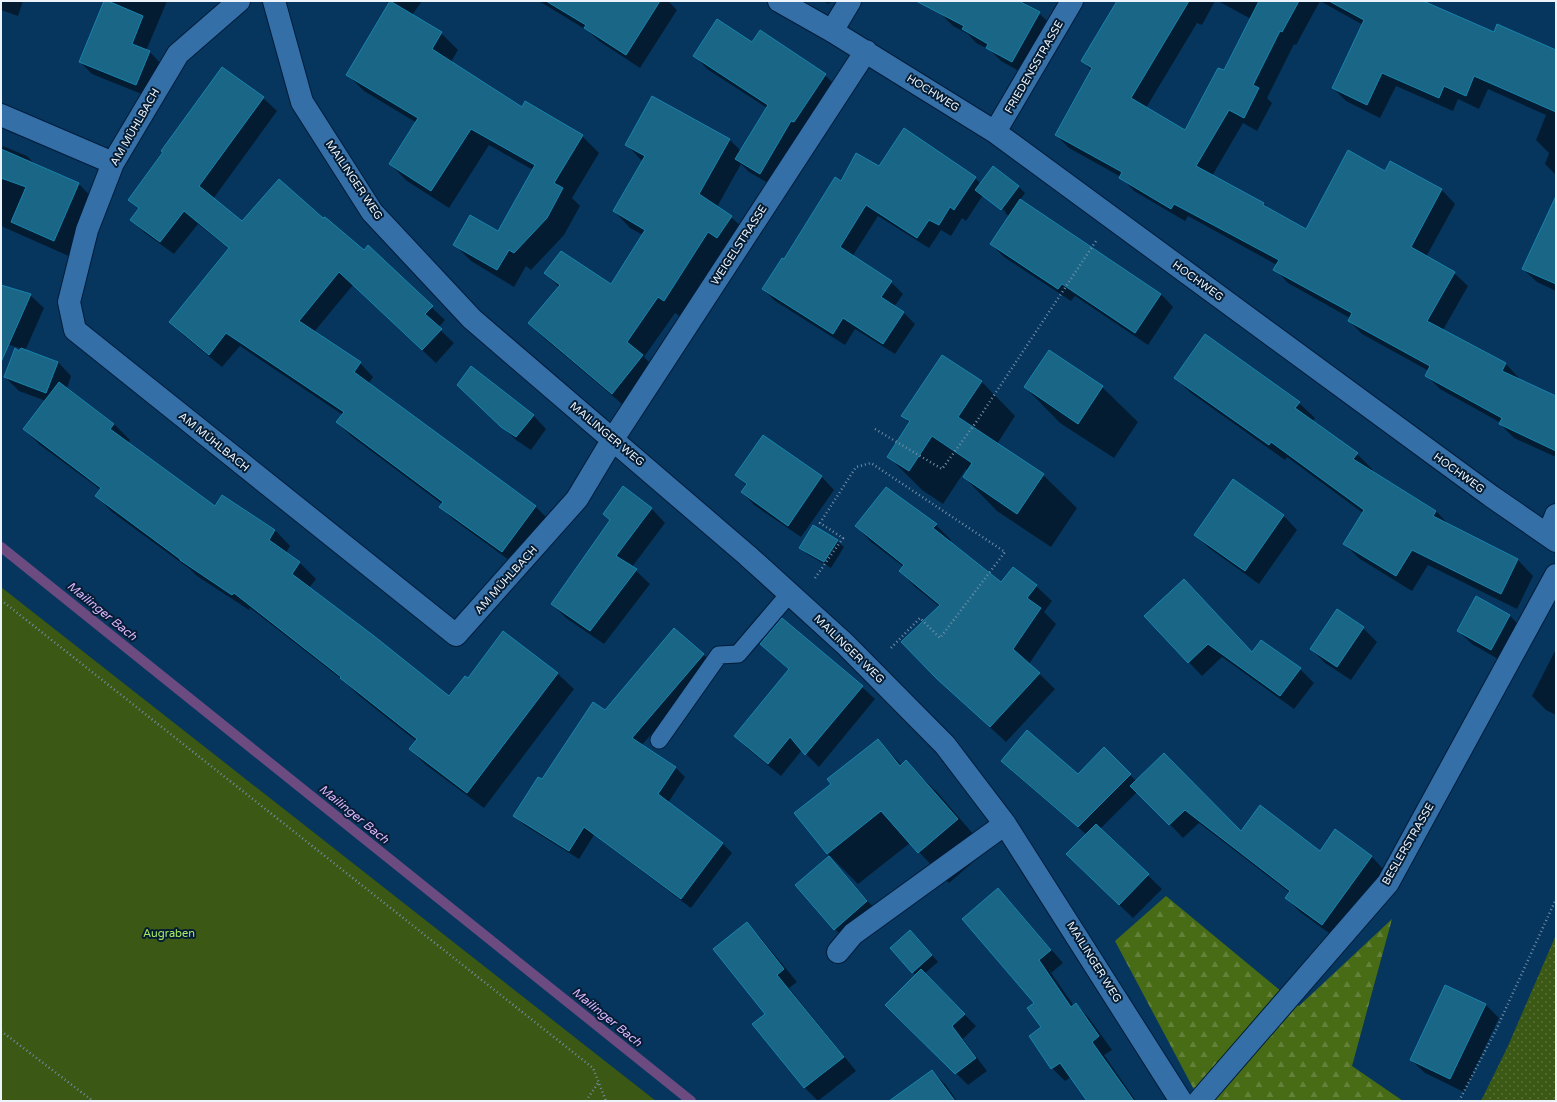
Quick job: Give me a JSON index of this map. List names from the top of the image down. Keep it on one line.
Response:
{"streets":{"street":["FRIEDENSSTRASSE","HOCHWEG","AM MÜHLBACH","MAILINGER WEG","WEIGELSTRASSE","BESLERSTRASSE"]},"crossings":[["FRIEDENSSTRASSE","HOCHWEG"],["HOCHWEG","WEIGELSTRASSE"],["AM MÜHLBACH","MAILINGER WEG"],["AM MÜHLBACH","WEIGELSTRASSE"],["MAILINGER WEG","WEIGELSTRASSE"]],"water":["Mailinger Bach"],"parks":["Augraben"]}
